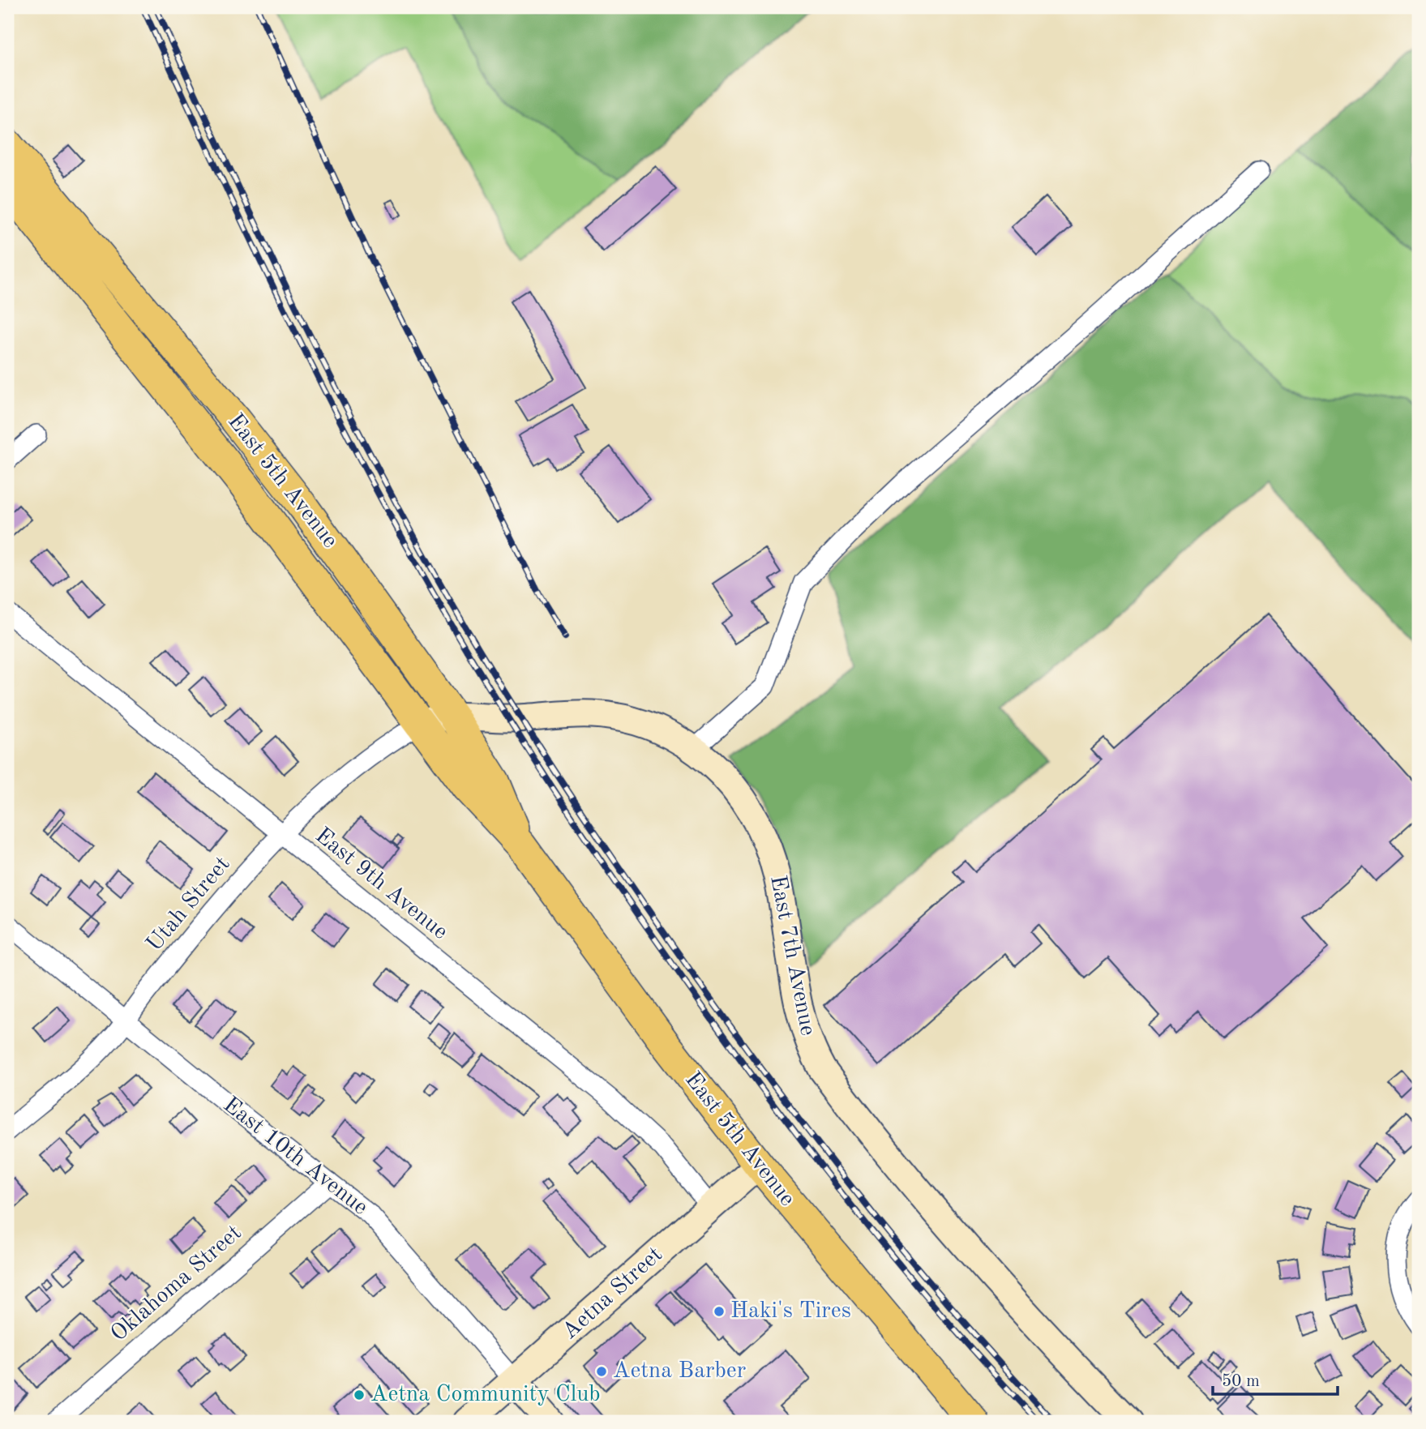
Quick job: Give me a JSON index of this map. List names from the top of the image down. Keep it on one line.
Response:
{"streets":{"main road":["East 5th Avenue"],"street":["East 9th Avenue","Utah Street","East 7th Avenue","East 10th Avenue","Oklahoma Street","Aetna Street"]},"crossings":[["East 5th Avenue","Utah Street"],["East 5th Avenue","East 7th Avenue"],["East 5th Avenue","Aetna Street"],["East 9th Avenue","Utah Street"],["East 9th Avenue","Aetna Street"],["Utah Street","East 7th Avenue"],["Utah Street","East 10th Avenue"],["East 10th Avenue","Oklahoma Street"],["East 10th Avenue","Aetna Street"]],"places":["Haki's Tires","Aetna Barber","Aetna Community Club"],"scale_bar":"50 m"}
